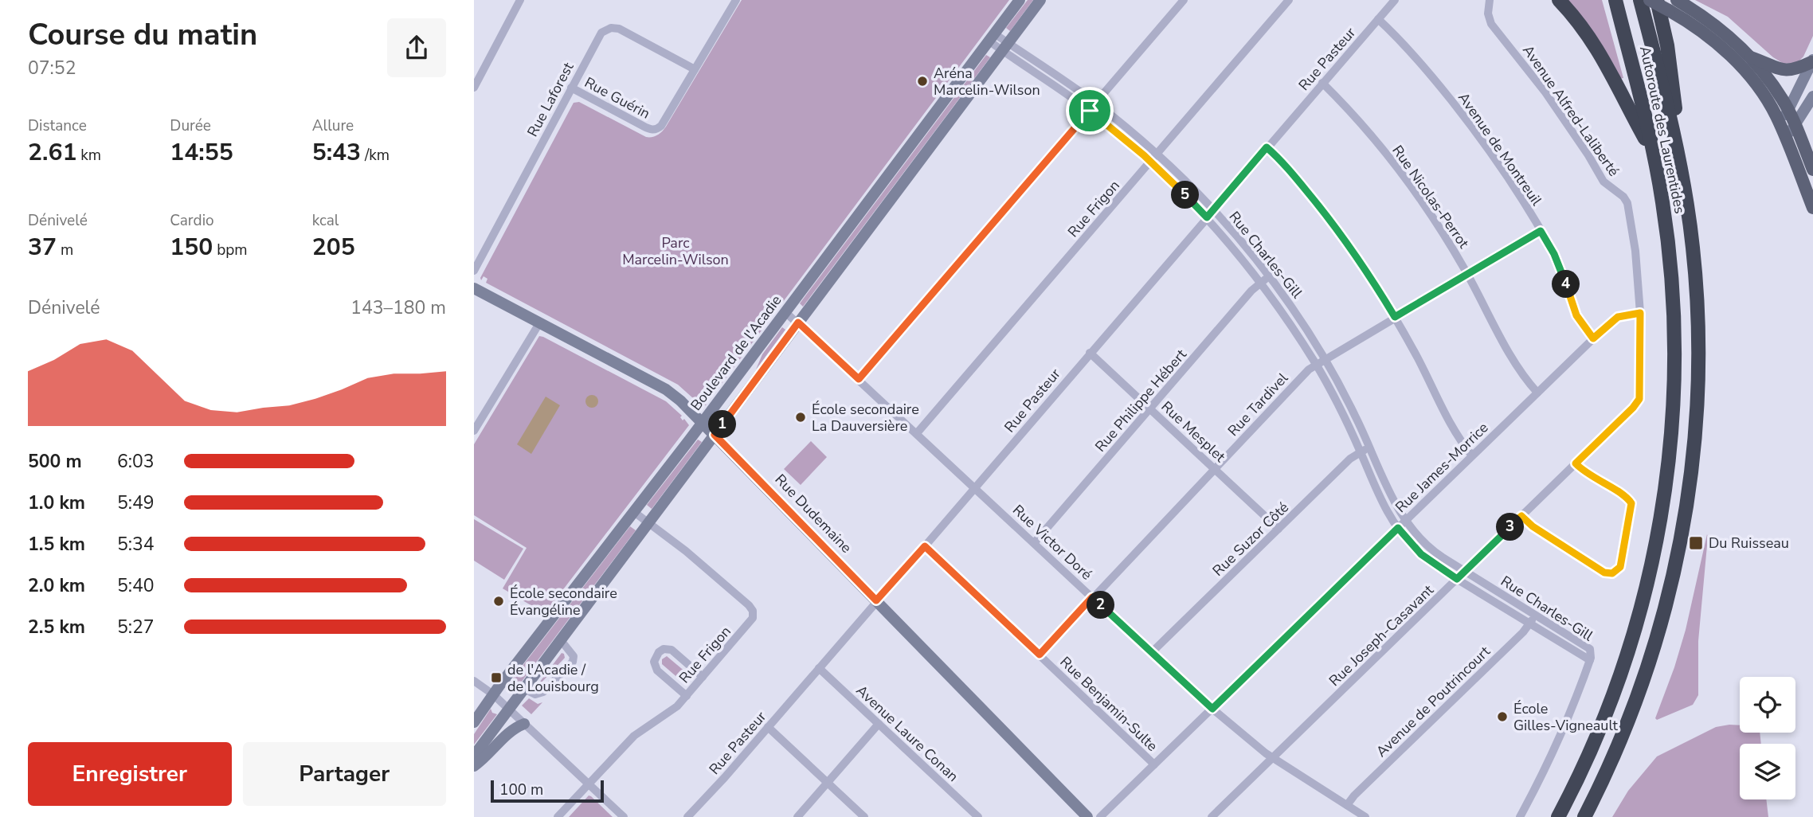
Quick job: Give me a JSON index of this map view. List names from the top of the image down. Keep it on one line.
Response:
{"streets":{"highway":["Autoroute des Laurentides"],"main road":["Boulevard de l'Acadie","Rue Dudemaine"],"street":["Rue Pasteur","Rue Guérin","Rue Laforest","Avenue Alfred-Laliberté","Avenue de Montreuil","Rue Nicolas-Perrot","Rue Frigon","Rue Charles-Gill","Rue Philippe Hébert","Rue Tardivel","Rue Mesplet","Rue James-Morrice","Rue Suzor Côté","Rue Victor Doré","Rue Joseph-Casavant","Avenue de Poutrincourt","Rue Benjamin-Sulte","Avenue Laure Conan"]},"crossings":[["Rue Pasteur","Avenue de Montreuil"],["Rue Pasteur","Rue Nicolas-Perrot"],["Rue Pasteur","Rue Charles-Gill"],["Rue Pasteur","Rue Mesplet"],["Rue Pasteur","Rue Dudemaine"],["Rue Pasteur","Rue Victor Doré"],["Rue Pasteur","Rue Benjamin-Sulte"],["Rue Pasteur","Avenue Laure Conan"],["Rue Guérin","Rue Laforest"],["Avenue Alfred-Laliberté","Rue James-Morrice"],["Avenue Alfred-Laliberté","Rue Joseph-Casavant"],["Avenue de Montreuil","Rue Tardivel"],["Avenue de Montreuil","Rue James-Morrice"],["Rue Nicolas-Perrot","Rue Tardivel"],["Rue Nicolas-Perrot","Rue James-Morrice"],["Rue Frigon","Rue Charles-Gill"],["Rue Frigon","Boulevard de l'Acadie"],["Rue Frigon","Rue Victor Doré"],["Rue Charles-Gill","Boulevard de l'Acadie"],["Rue Charles-Gill","Rue Philippe Hébert"],["Rue Charles-Gill","Rue Tardivel"],["Rue Charles-Gill","Rue James-Morrice"],["Rue Charles-Gill","Rue Suzor Côté"],["Rue Charles-Gill","Rue Joseph-Casavant"],["Rue Charles-Gill","Avenue de Poutrincourt"],["Boulevard de l'Acadie","Rue Dudemaine"],["Boulevard de l'Acadie","Rue Victor Doré"],["Rue Philippe Hébert","Rue Mesplet"],["Rue Philippe Hébert","Rue Victor Doré"],["Rue Tardivel","Rue Mesplet"],["Rue Tardivel","Rue Victor Doré"],["Rue Tardivel","Rue Benjamin-Sulte"],["Rue Mesplet","Rue Suzor Côté"],["Rue James-Morrice","Rue Victor Doré"],["Rue James-Morrice","Rue Benjamin-Sulte"],["Rue Suzor Côté","Rue Victor Doré"],["Rue Victor Doré","Rue Joseph-Casavant"],["Rue Victor Doré","Avenue de Poutrincourt"]],"parks":["Parc Marcelin-Wilson"],"places":{"other":["Aréna Marcelin-Wilson","École secondaire La Dauversière","École secondaire Évangéline","École Gilles-Vigneault"],"transit":["Du Ruisseau","de l'Acadie / de Louisbourg"]},"scale_bar":"100 m","page":{"heading":["Course du matin","07:52"],"stats":[["Distance","2.61 km"],["Durée","14:55"],["Allure","5:43 /km"],["Dénivelé","37 m"],["Cardio","150 bpm"],["kcal","205"]],"pins":["5","4","1","3","2"],"chart":["Dénivelé","143–180 m"],"list":[{"name":"500 m","note":"6:03"},{"name":"1.0 km","note":"5:49"},{"name":"1.5 km","note":"5:34"},{"name":"2.0 km","note":"5:40"},{"name":"2.5 km","note":"5:27"}],"buttons":["Enregistrer","Partager"],"scale":"100 m"}}
